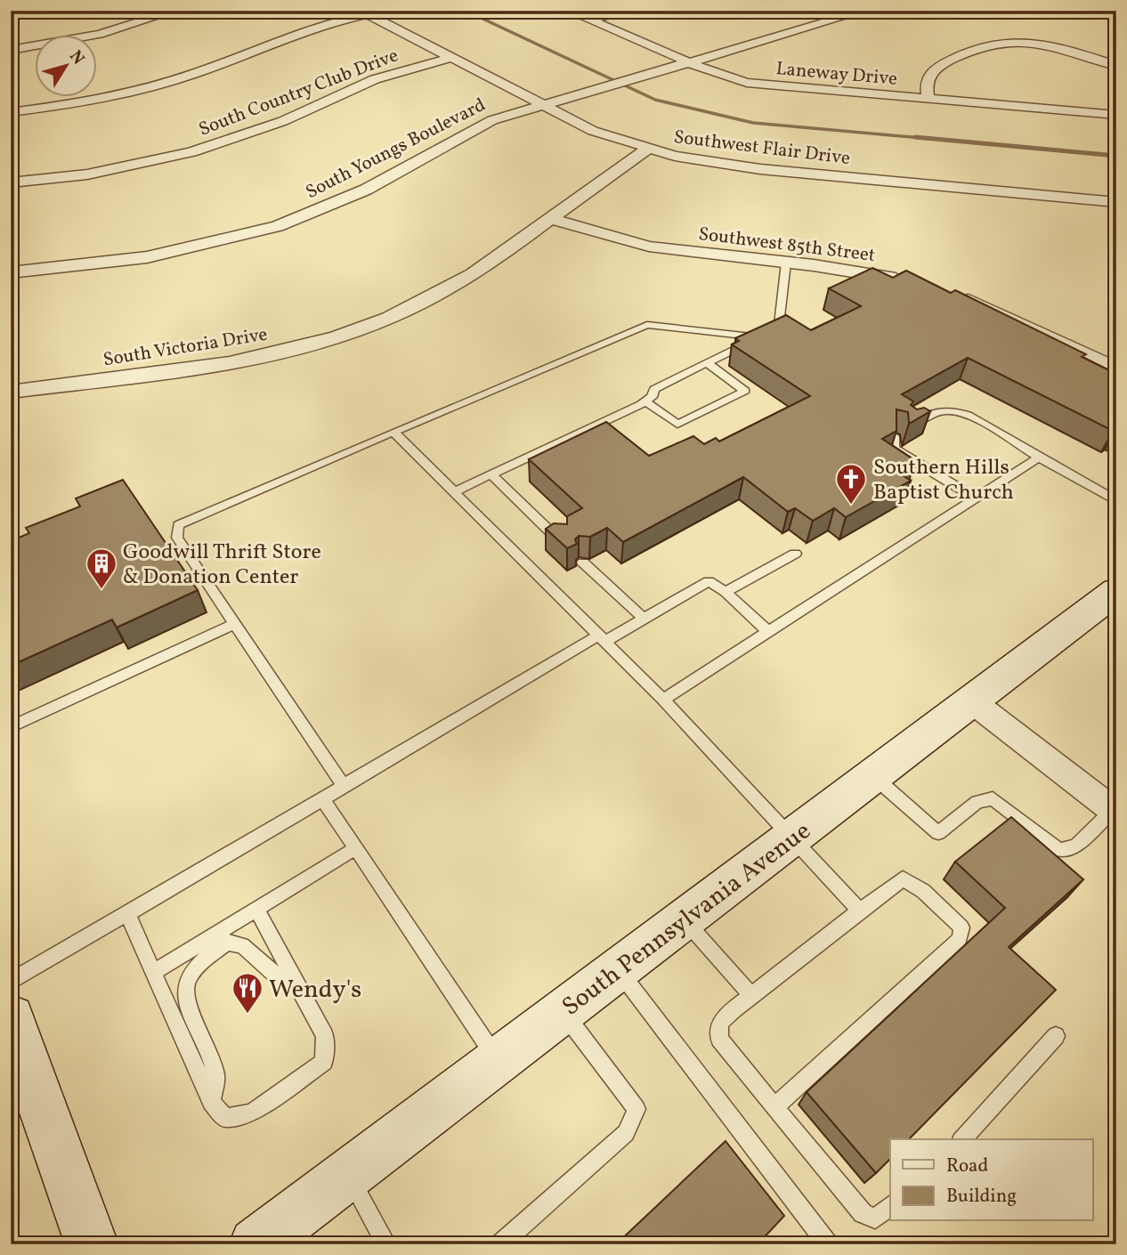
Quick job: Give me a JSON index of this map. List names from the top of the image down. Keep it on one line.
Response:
{"streets":{"main road":["South Pennsylvania Avenue"],"street":["Laneway Drive","South Country Club Drive","Southwest Flair Drive","South Youngs Boulevard","Southwest 85th Street","South Victoria Drive"]},"crossings":[["Laneway Drive","South Youngs Boulevard"],["South Country Club Drive","Southwest Flair Drive"],["Southwest Flair Drive","South Youngs Boulevard"],["Southwest Flair Drive","South Victoria Drive"],["Southwest 85th Street","South Victoria Drive"]],"places":{"church":["Southern Hills Baptist Church"],"building":["Goodwill Thrift Store & Donation Center"],"restaurant":["Wendy's"]},"legend":["Road","Building"],"north":"top right"}
